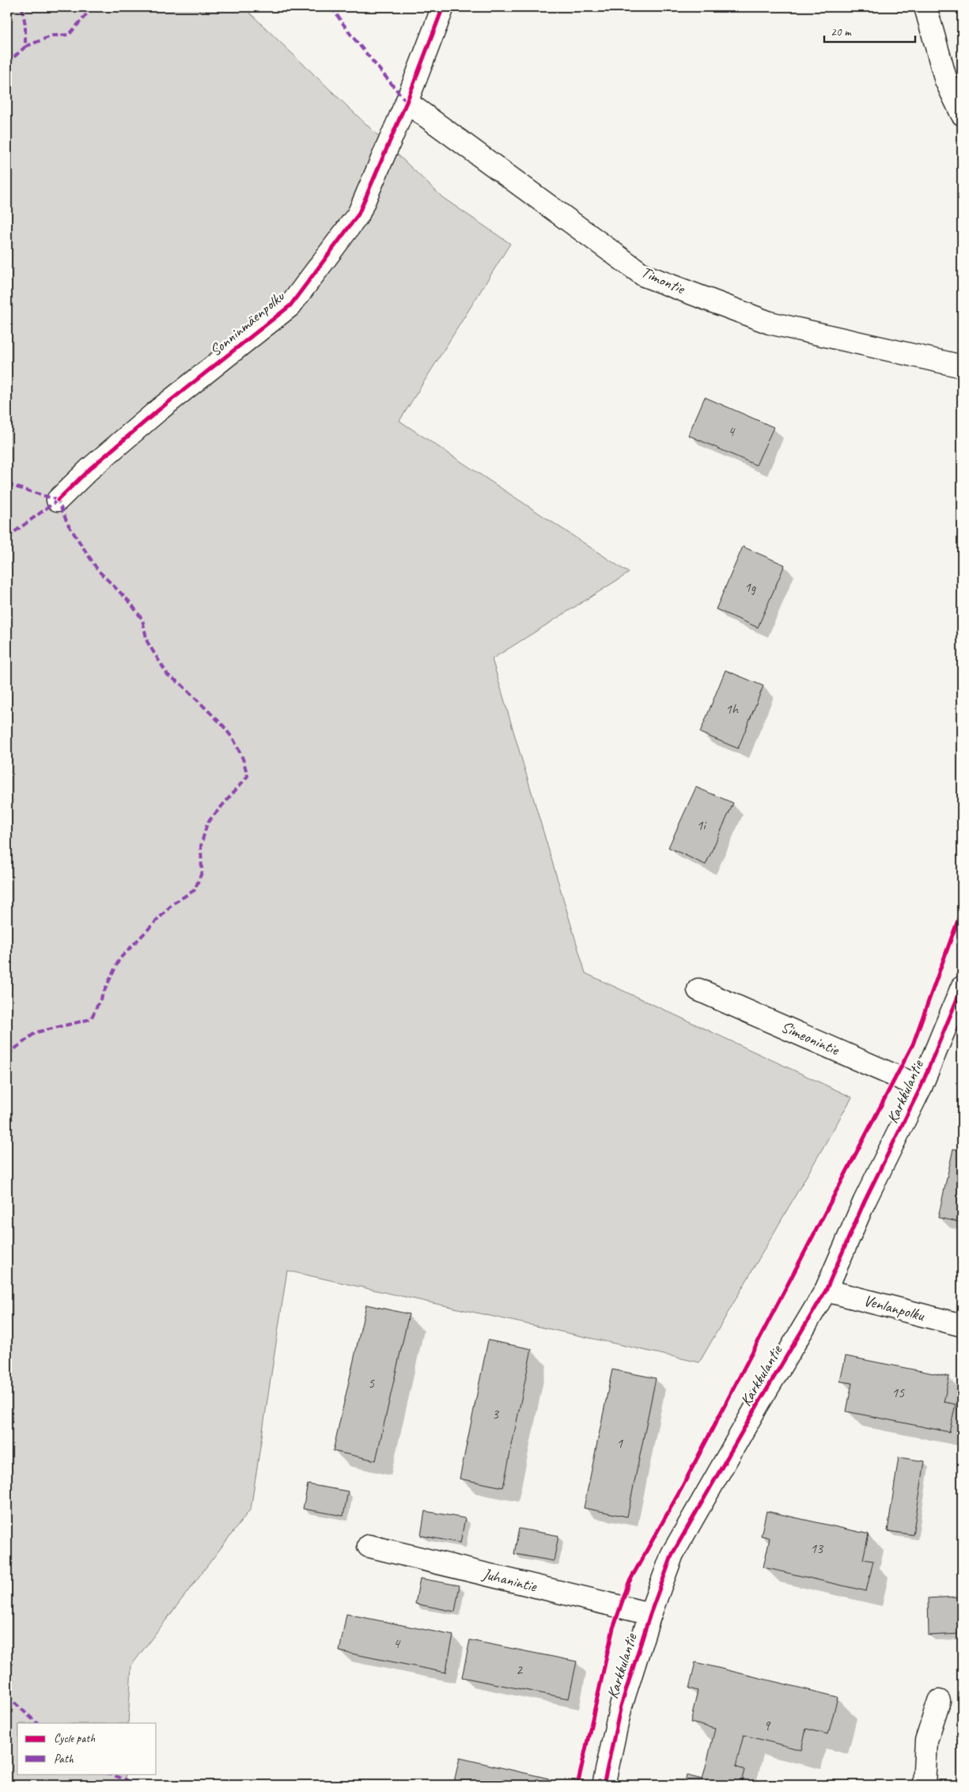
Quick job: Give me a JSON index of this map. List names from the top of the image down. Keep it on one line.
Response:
{"streets":{"street":["Timontie","Sonninmäenpolku","Simeonintie","Karkkulantie","Venlanpolku","Juhanintie"]},"crossings":[["Timontie","Sonninmäenpolku"],["Simeonintie","Karkkulantie"],["Karkkulantie","Venlanpolku"],["Karkkulantie","Juhanintie"]],"house_numbers":["4","1g","1h","1i","5","15","3","1","13","4","2","9"],"legend":["Cycle path","Path"],"scale_bar":"20 m"}
